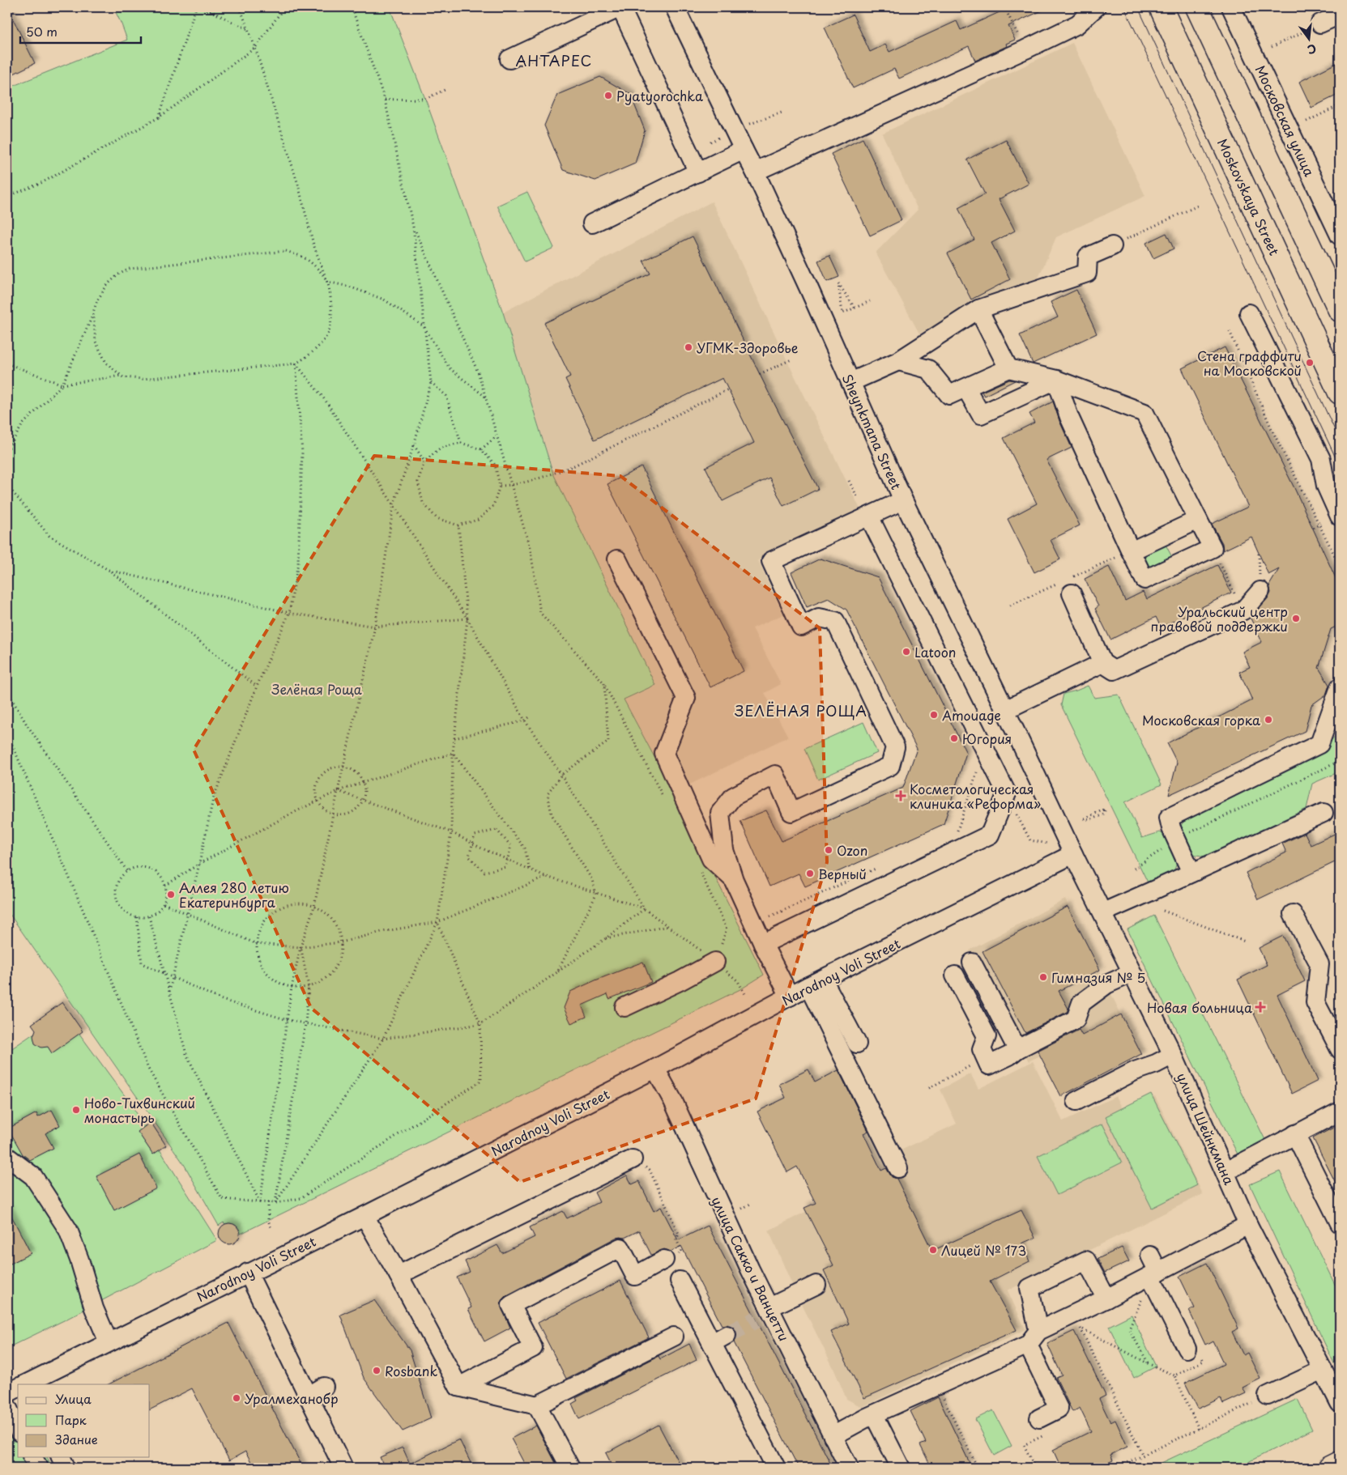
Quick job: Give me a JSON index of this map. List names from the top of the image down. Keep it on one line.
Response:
{"streets":{"main road":["Moskovskaya Street"],"street":["Московская улица","Sheynkmana Street","Narodnoy Voli Street","улица Шейнкмана","улица Сакко и Ванцетти"]},"crossings":[["Sheynkmana Street","Narodnoy Voli Street"],["Sheynkmana Street","улица Шейнкмана"],["Narodnoy Voli Street","улица Шейнкмана"],["Narodnoy Voli Street","улица Сакко и Ванцетти"]],"districts":["АНТАРЕС","ЗЕЛЁНАЯ РОЩА"],"parks":["Зелёная Роща"],"places":{"other":["Pyatyorochka","УГМК-Здоровье","Стена граффити на Московской","Уральский центр правовой поддержки","Latoon","Amouage","Московская горка","Югория","Ozon","Верный","Аллея 280 летию Екатеринбурга","Гимназия № 5","Ново-Тихвинский монастырь","Лицей № 173","Rosbank","Уралмеханобр"],"health":["Косметологическая клиника «Реформа»","Новая больница"]},"legend":["Улица","Парк","Здание"],"scale_bar":"50 m","north":"bottom"}
